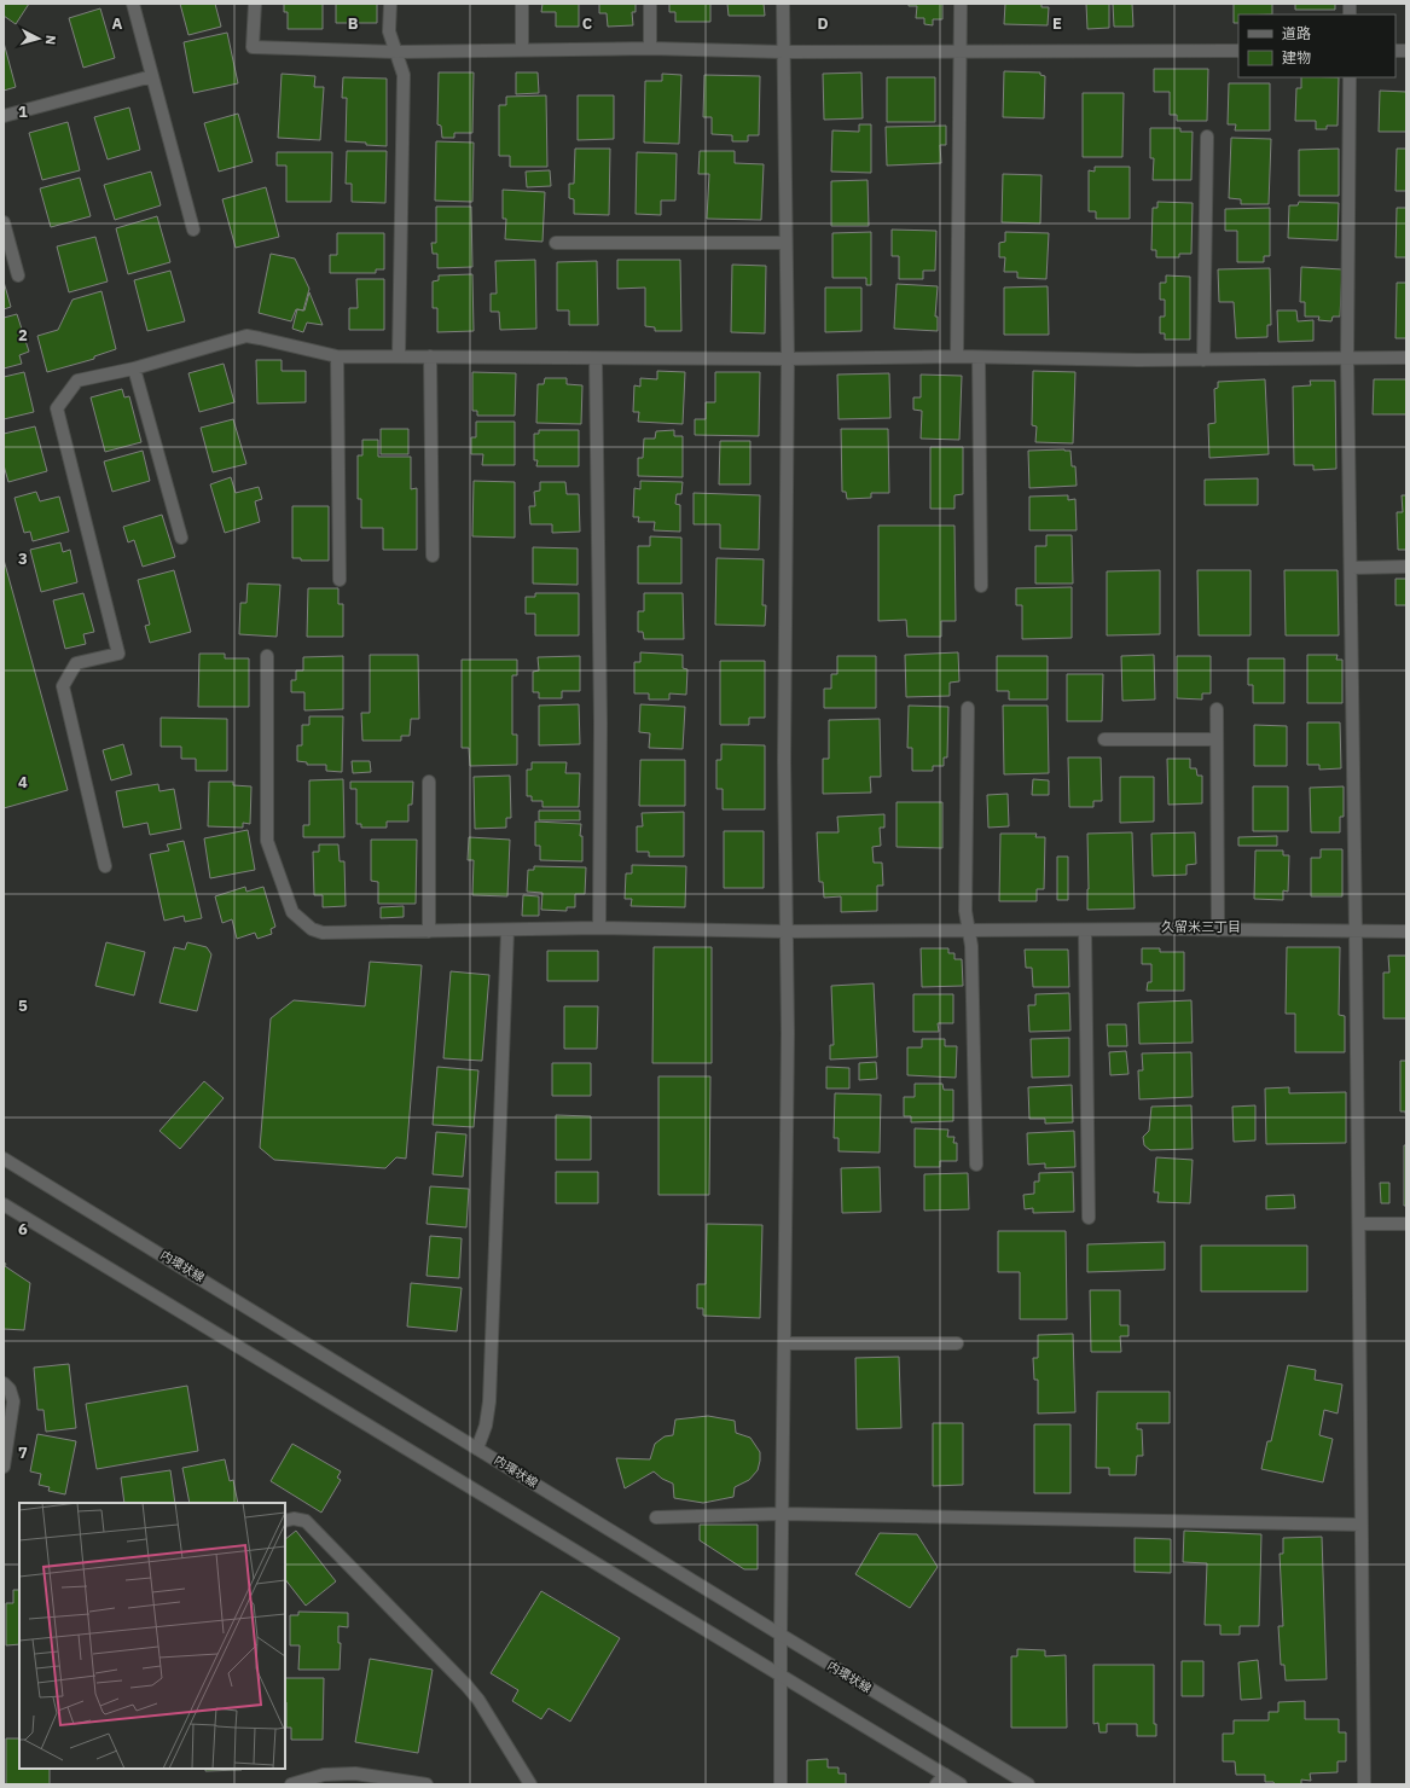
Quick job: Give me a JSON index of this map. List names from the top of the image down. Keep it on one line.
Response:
{"streets":{"street":["内環状線"]},"districts":["久留米三丁目"],"legend":["道路","建物"],"north":"right","grid":{"columns":["A","B","C","D","E"],"rows":["1","2","3","4","5","6","7"]}}
